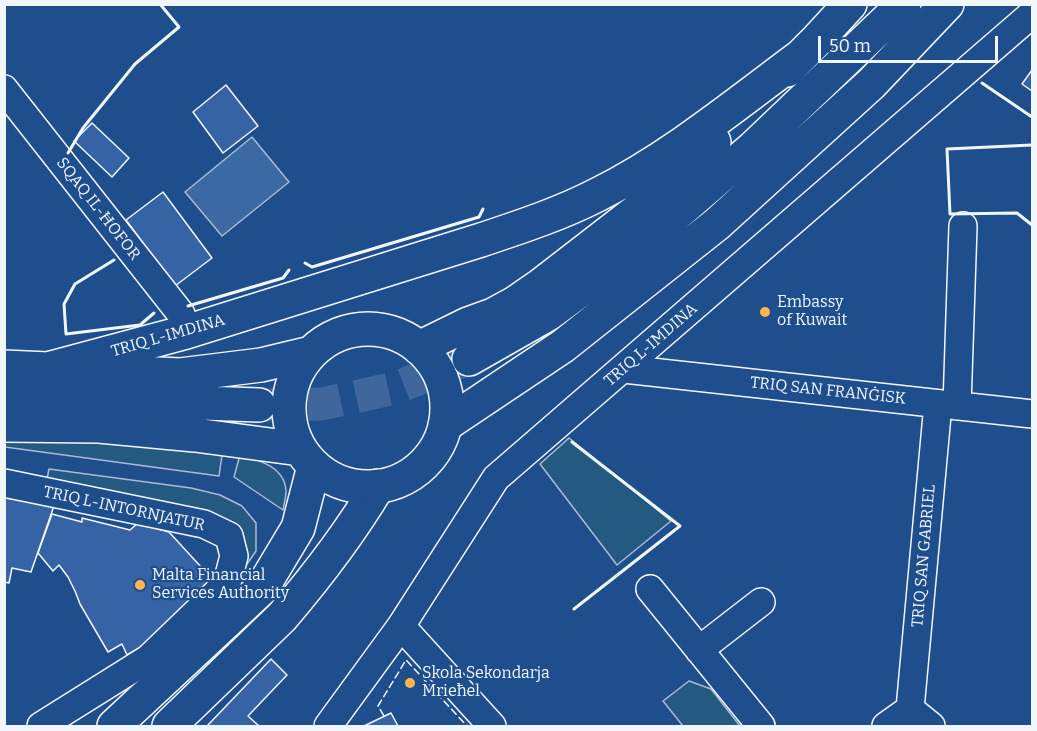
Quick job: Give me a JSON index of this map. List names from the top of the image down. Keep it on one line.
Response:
{"streets":{"main road":["TRIQ L-IMDINA"],"street":["SQAQ IL-ĦOFOR","TRIQ SAN FRANĠISK","TRIQ L-INTORNJATUR","TRIQ SAN GABRIEL"]},"crossings":[["SQAQ IL-ĦOFOR","TRIQ L-IMDINA"],["TRIQ L-IMDINA","TRIQ SAN FRANĠISK"],["TRIQ SAN FRANĠISK","TRIQ SAN GABRIEL"]],"places":["Embassy of Kuwait","Malta Financial Services Authority","Skola Sekondarja Mrieħel"],"scale_bar":"50 m"}
